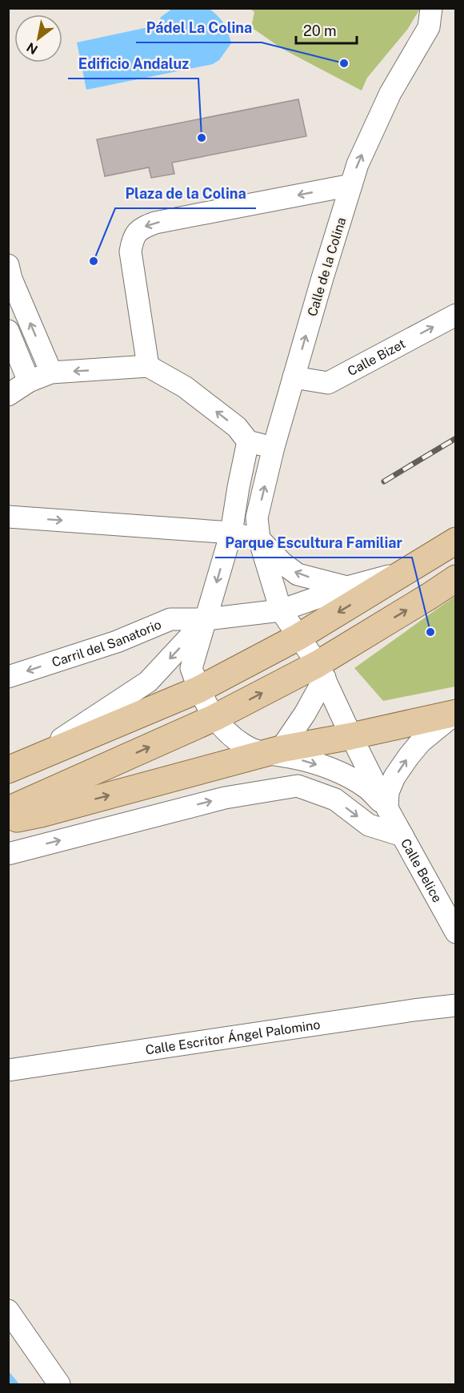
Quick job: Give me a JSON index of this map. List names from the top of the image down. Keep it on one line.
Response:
{"streets":{"street":["Calle de la Colina","Calle Bizet","Carril del Sanatorio","Calle Belice","Calle Escritor Ángel Palomino"]},"crossings":[["Calle de la Colina","Calle Bizet"],["Calle de la Colina","Carril del Sanatorio"],["Calle de la Colina","Calle Belice"],["Carril del Sanatorio","Calle Belice"]],"one_way":["Calle de la Colina","Calle Bizet"],"places":["Pádel La Colina","Edificio Andaluz","Plaza de la Colina","Parque Escultura Familiar"],"scale_bar":"20 m","north":"bottom left"}
